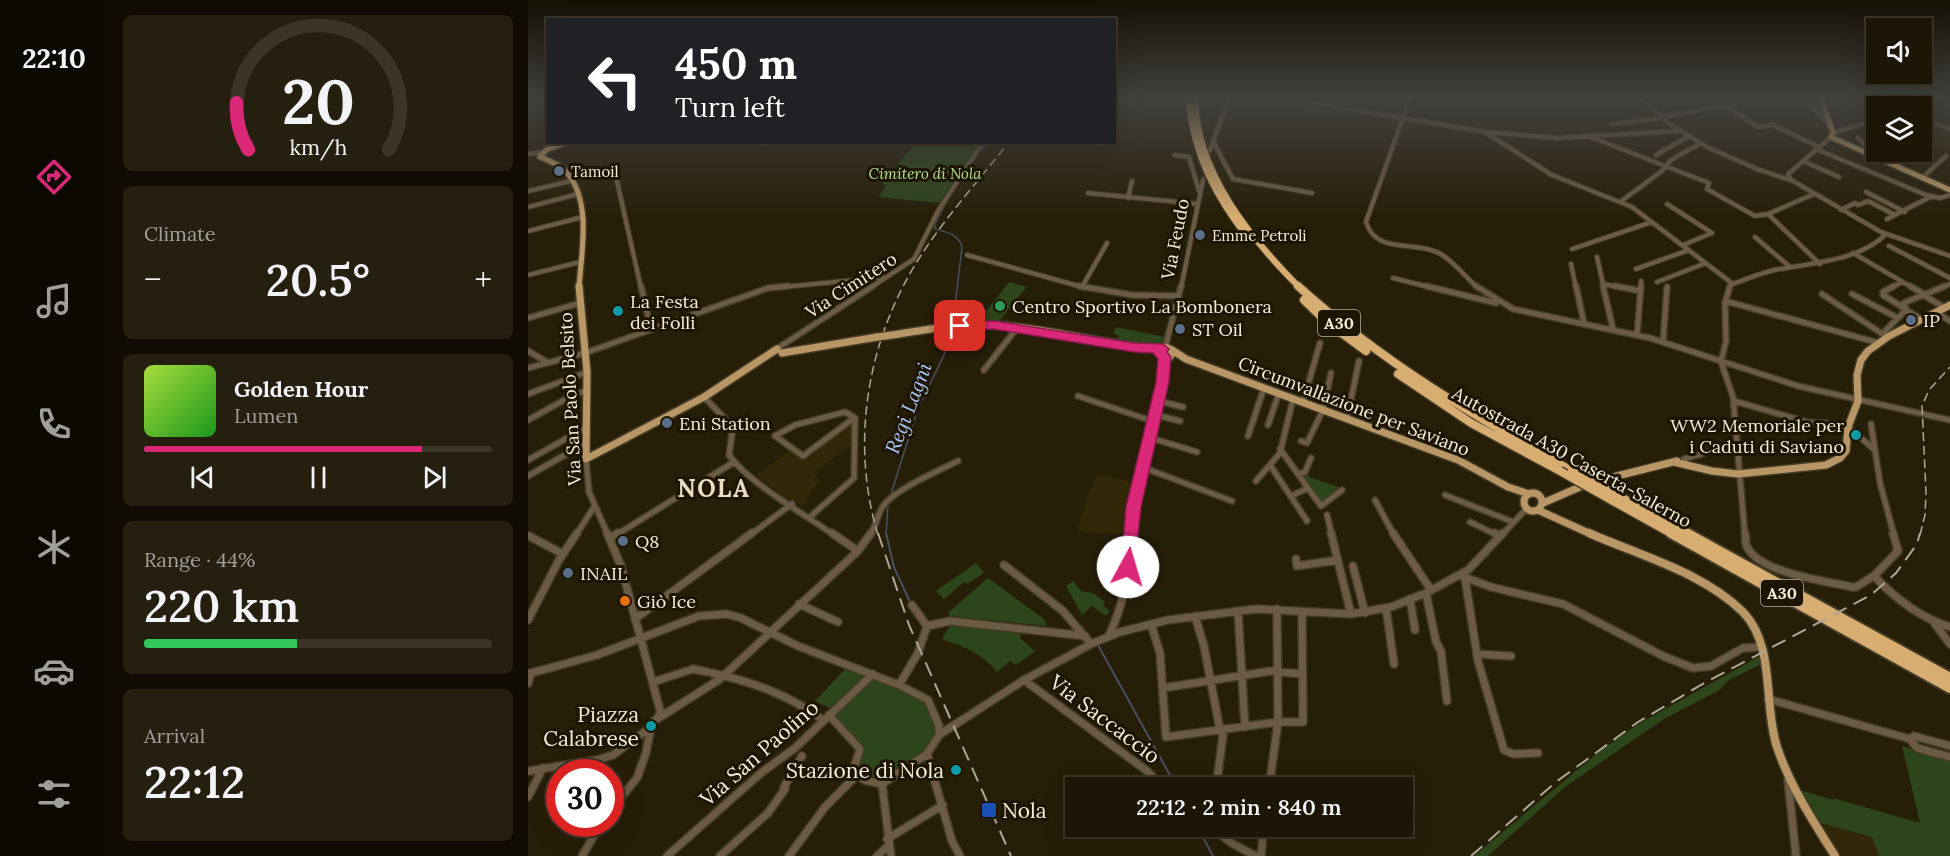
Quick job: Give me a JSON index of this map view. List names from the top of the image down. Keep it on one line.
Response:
{"streets":{"highway":["A30","Autostrada A30 Caserta-Salerno"],"main road":["Via San Paolo Belsito","Circumvallazione per Saviano"],"street":["Via Feudo","Via Cimitero","Via Saccaccio","Via San Paolino"]},"crossings":[["Via Feudo","Circumvallazione per Saviano"],["Via Cimitero","Circumvallazione per Saviano"],["Via San Paolo Belsito","Circumvallazione per Saviano"]],"districts":["NOLA"],"water":["Regi Lagni"],"parks":["Cimitero di Nola"],"places":{"other":["Tamoil","Emme Petroli","Centro Sportivo La Bombonera","La Festa dei Folli","IP","ST Oil","Eni Station","WW2 Memoriale per i Caduti di Saviano","Q8","INAIL","Giò Ice","Piazza Calabrese","Stazione di Nola"],"transit":["Nola"]},"page":{"tabs":"22:10","turn":["450 m","Turn left"],"tile":["Climate",["Range · 44%","220 km"],["Arrival","22:12"]],"heat":["−","20.5°","+"],"song":["Golden Hour","Lumen"],"limit":"30","trip":"22:12 · 2 min · 840 m","gauge":["20","km/h"]}}
